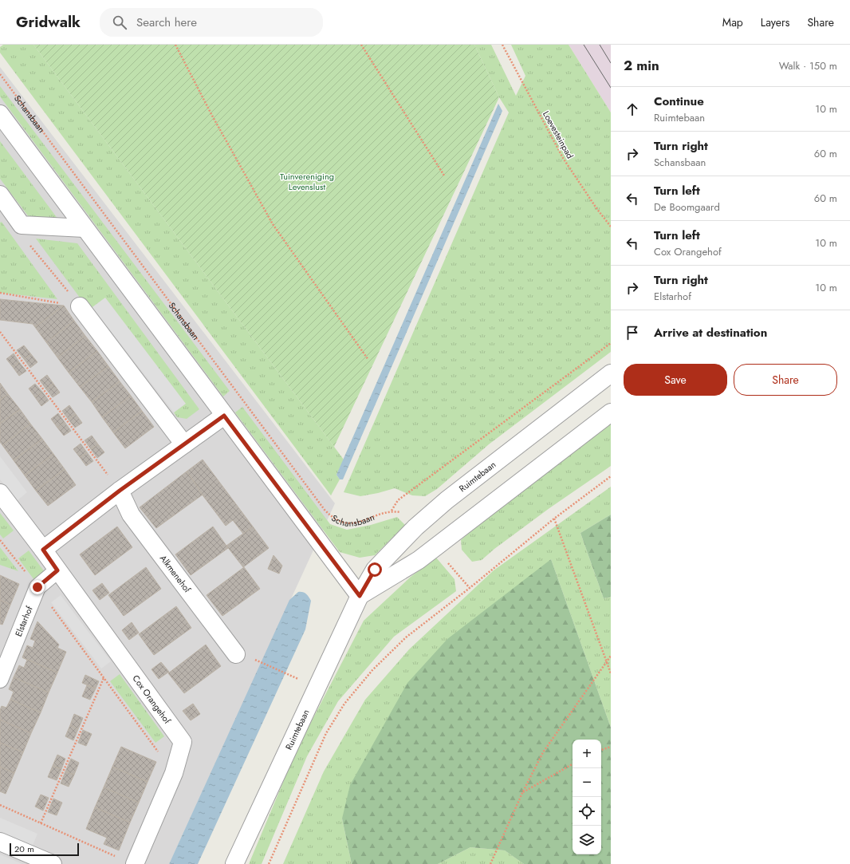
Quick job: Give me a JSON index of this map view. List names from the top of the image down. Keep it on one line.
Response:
{"streets":{"street":["Ruimtebaan","Alkmenehof","Elstarhof","Cox Orangehof"],"path":["Schansbaan","Loevesteinpad"]},"crossings":[["Elstarhof","Cox Orangehof"]],"parks":["Tuinvereniging Levenslust"],"scale_bar":"20 m","page":{"header":"Gridwalk","search":"Search here","nav":["Map","Layers","Share"],"heading":["2 min","Walk · 150 m"],"list":[["Continue","Ruimtebaan","10 m"],["Turn right","Schansbaan","60 m"],["Turn left","De Boomgaard","60 m"],["Turn left","Cox Orangehof","10 m"],["Turn right","Elstarhof","10 m"],"Arrive at destination"],"buttons":["Save","Share"],"map_buttons":["+","−"],"scale":"20 m"}}
